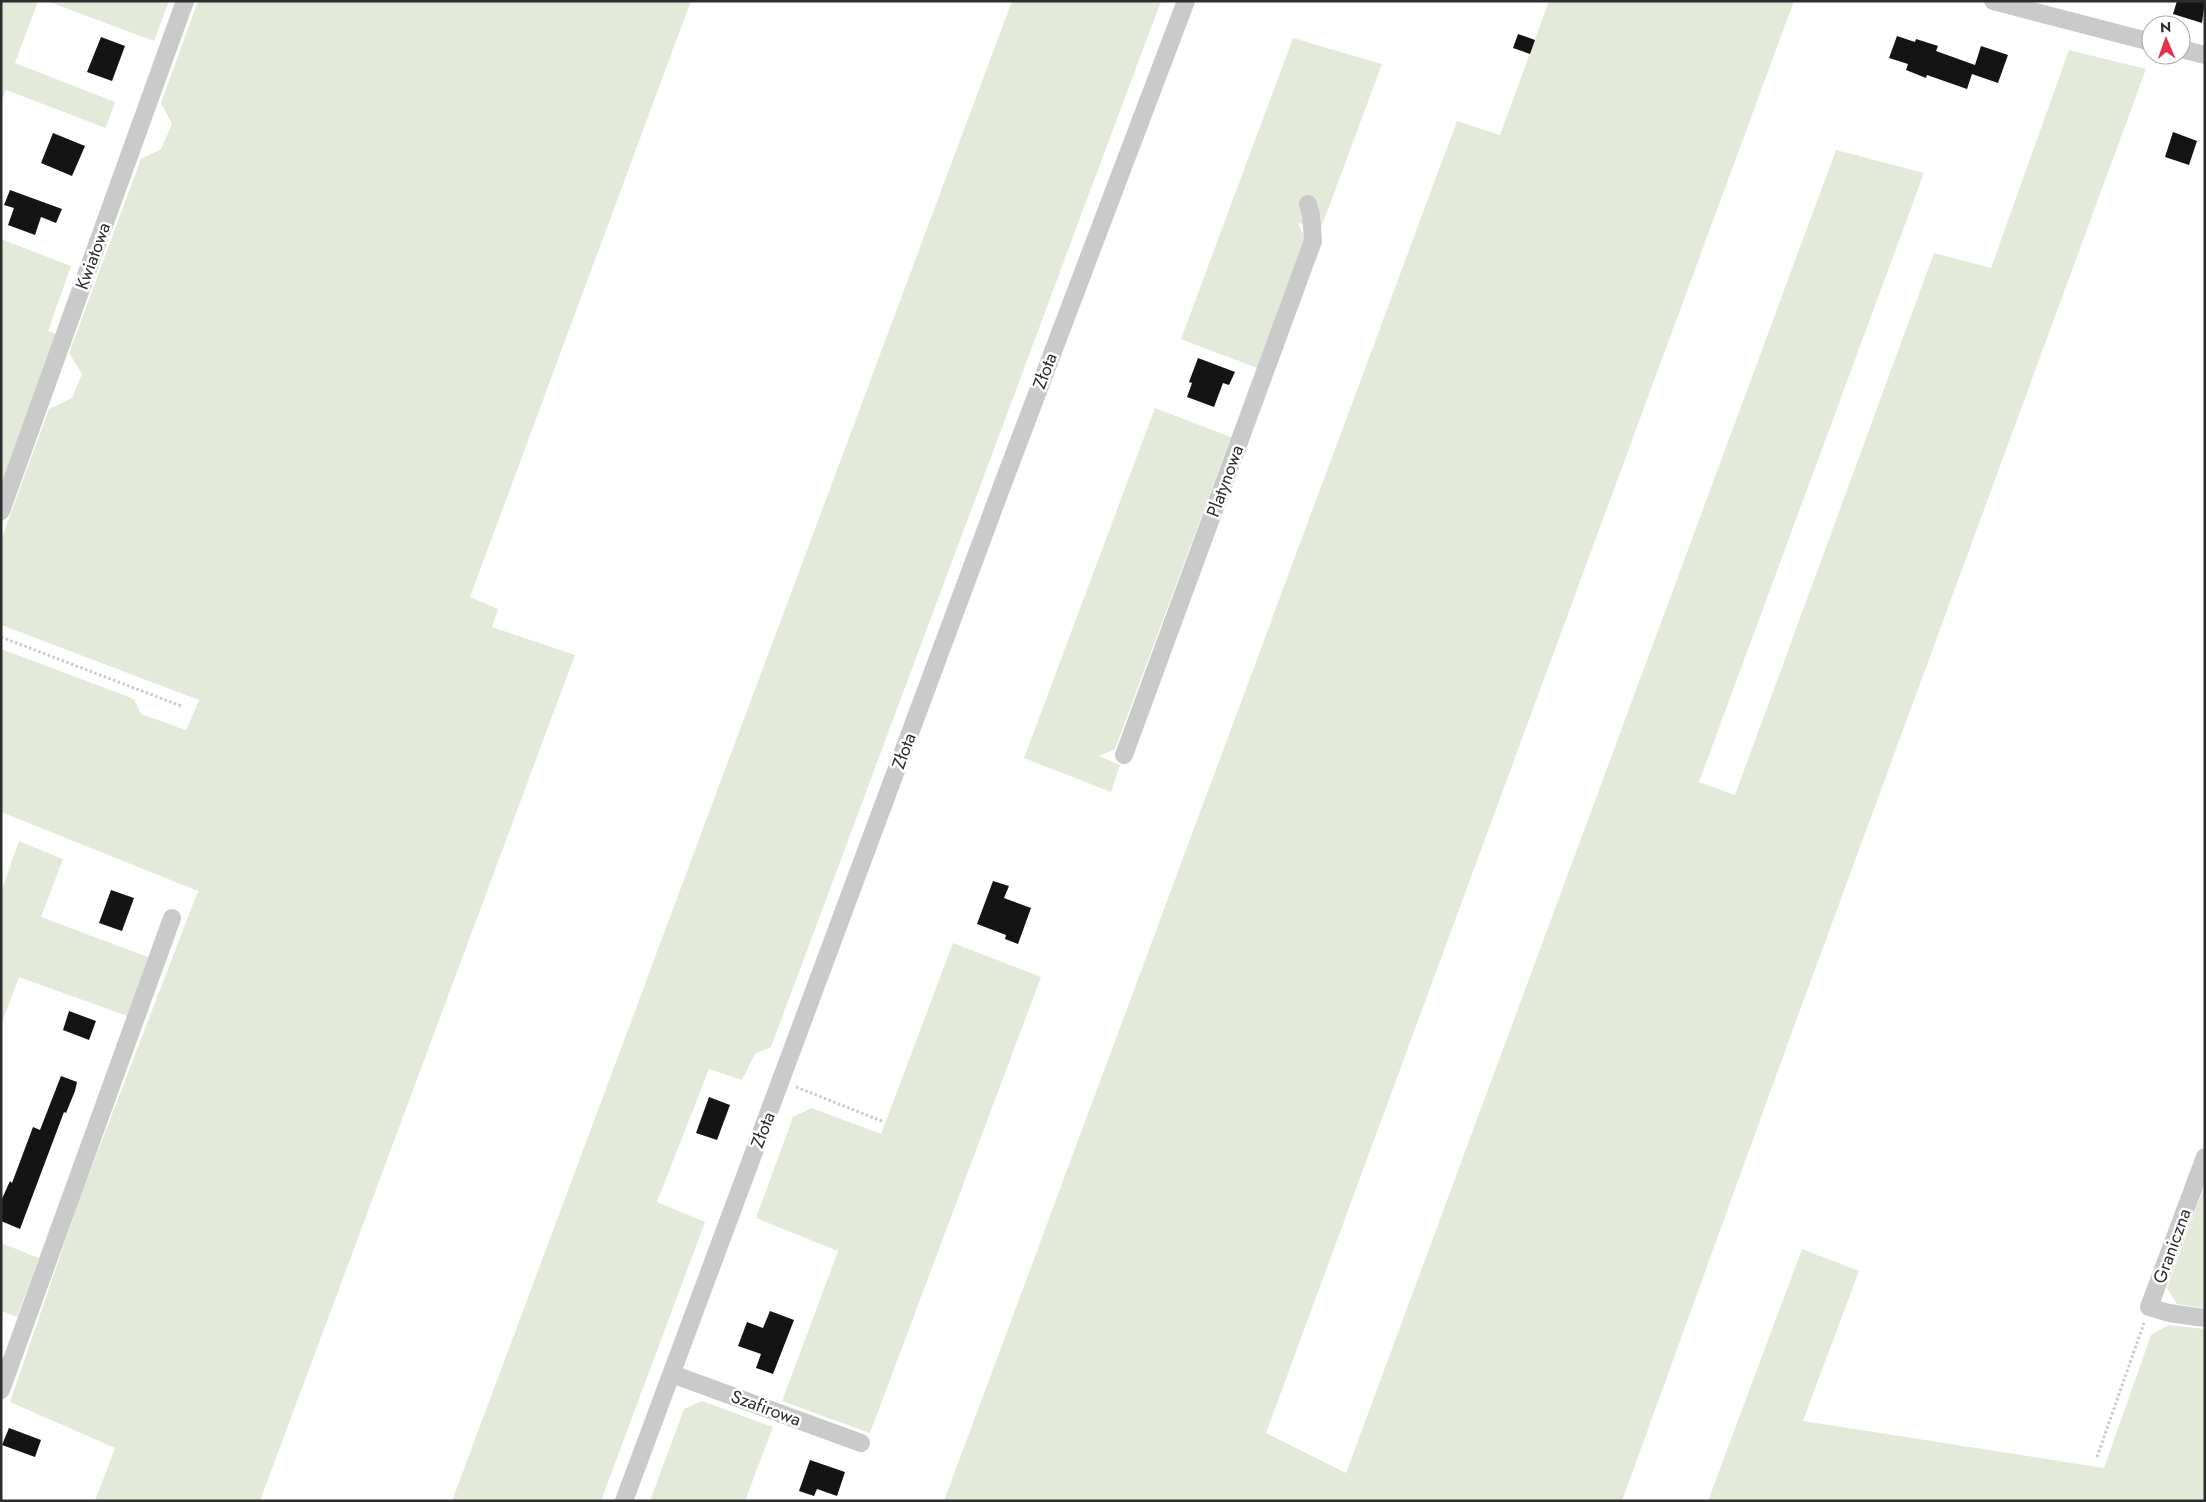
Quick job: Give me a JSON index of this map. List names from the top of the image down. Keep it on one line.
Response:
{"streets":{"street":["Kwiatowa","Złota","Platynowa","Graniczna","Szafirowa"]},"crossings":[["Złota","Szafirowa"]],"north":"top"}
